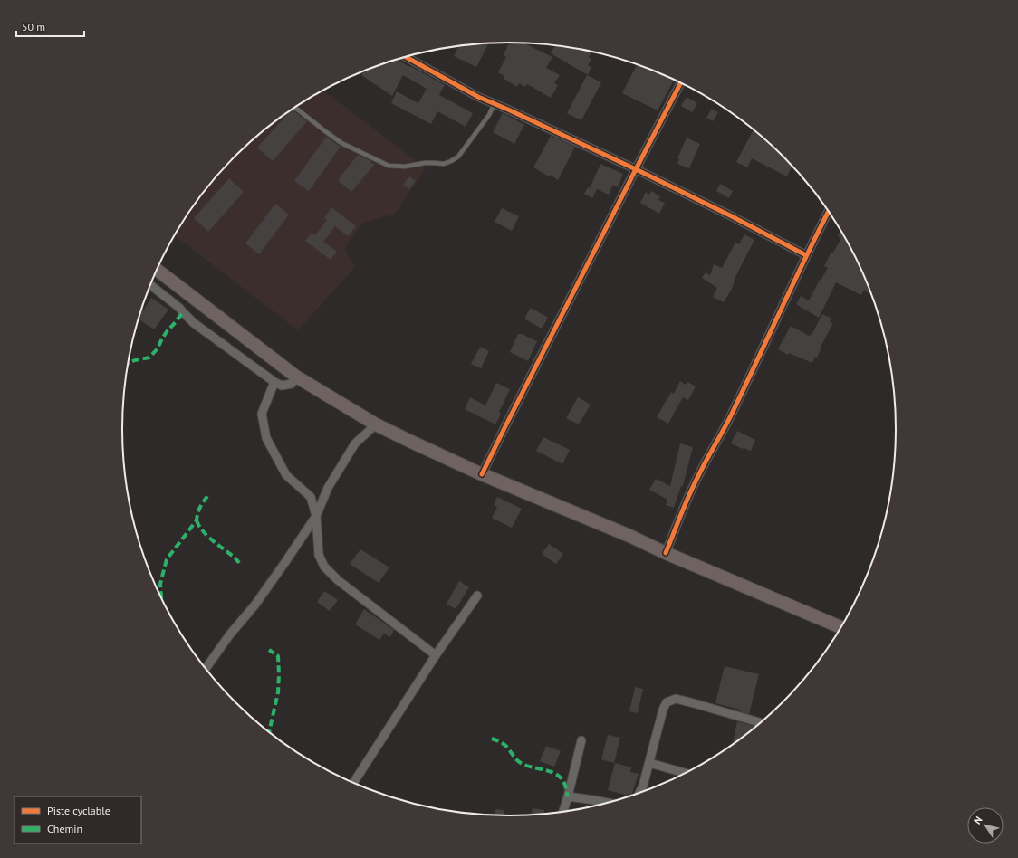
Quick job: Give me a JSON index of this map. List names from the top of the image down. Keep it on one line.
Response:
{"legend":["Piste cyclable","Chemin"],"scale_bar":"50 m","north":"top left"}
